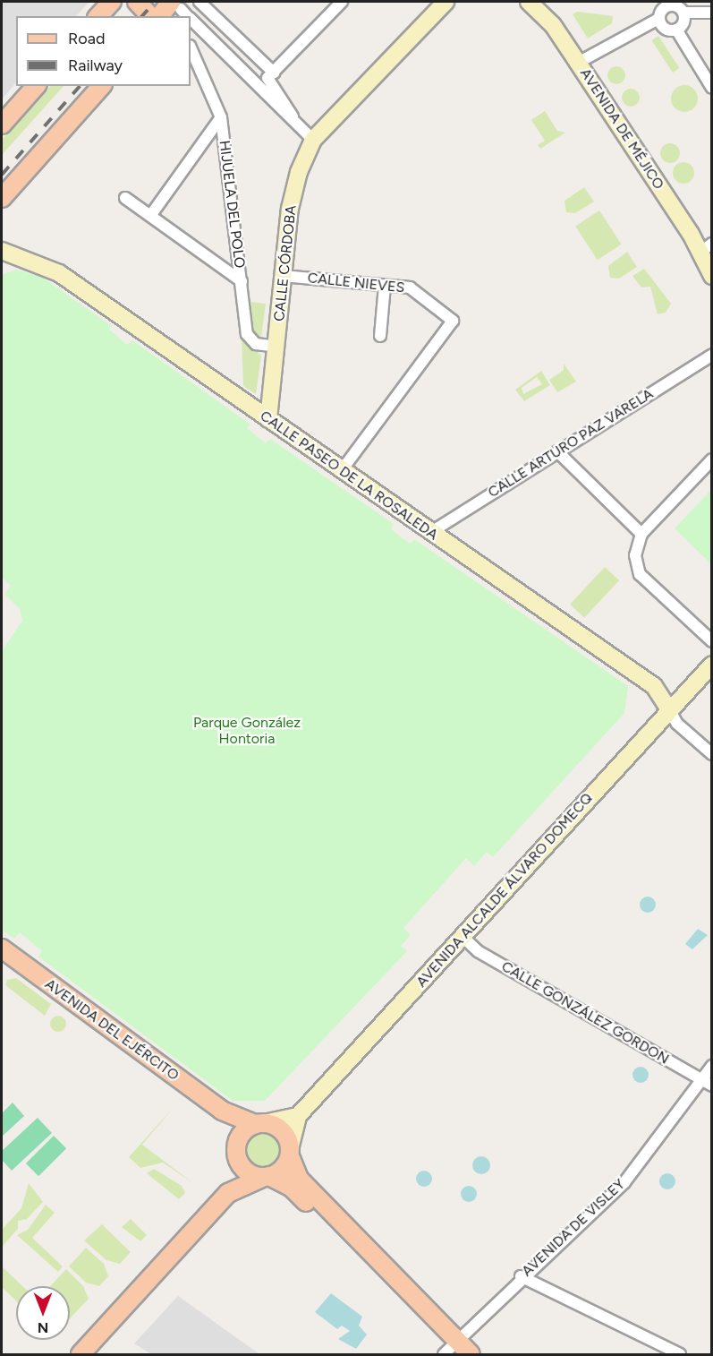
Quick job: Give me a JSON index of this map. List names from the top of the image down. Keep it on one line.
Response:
{"streets":{"main road":["AVENIDA DEL EJÉRCITO"],"street":["AVENIDA DE MÉJICO","HIJUELA DEL POLO","CALLE CÓRDOBA","CALLE NIEVES","CALLE ARTURO PAZ VARELA","CALLE PASEO DE LA ROSALEDA","AVENIDA ALCALDE ÁLVARO DOMECQ","CALLE GONZÁLEZ GORDON","AVENIDA DE VISLEY"]},"crossings":[["HIJUELA DEL POLO","CALLE CÓRDOBA"],["CALLE CÓRDOBA","CALLE NIEVES"],["CALLE CÓRDOBA","CALLE PASEO DE LA ROSALEDA"],["CALLE NIEVES","CALLE PASEO DE LA ROSALEDA"],["CALLE ARTURO PAZ VARELA","CALLE PASEO DE LA ROSALEDA"],["CALLE PASEO DE LA ROSALEDA","AVENIDA ALCALDE ÁLVARO DOMECQ"],["AVENIDA ALCALDE ÁLVARO DOMECQ","CALLE GONZÁLEZ GORDON"],["AVENIDA ALCALDE ÁLVARO DOMECQ","AVENIDA DEL EJÉRCITO"],["CALLE GONZÁLEZ GORDON","AVENIDA DE VISLEY"]],"parks":["Parque González Hontoria"],"legend":["Road","Railway"],"north":"bottom"}
